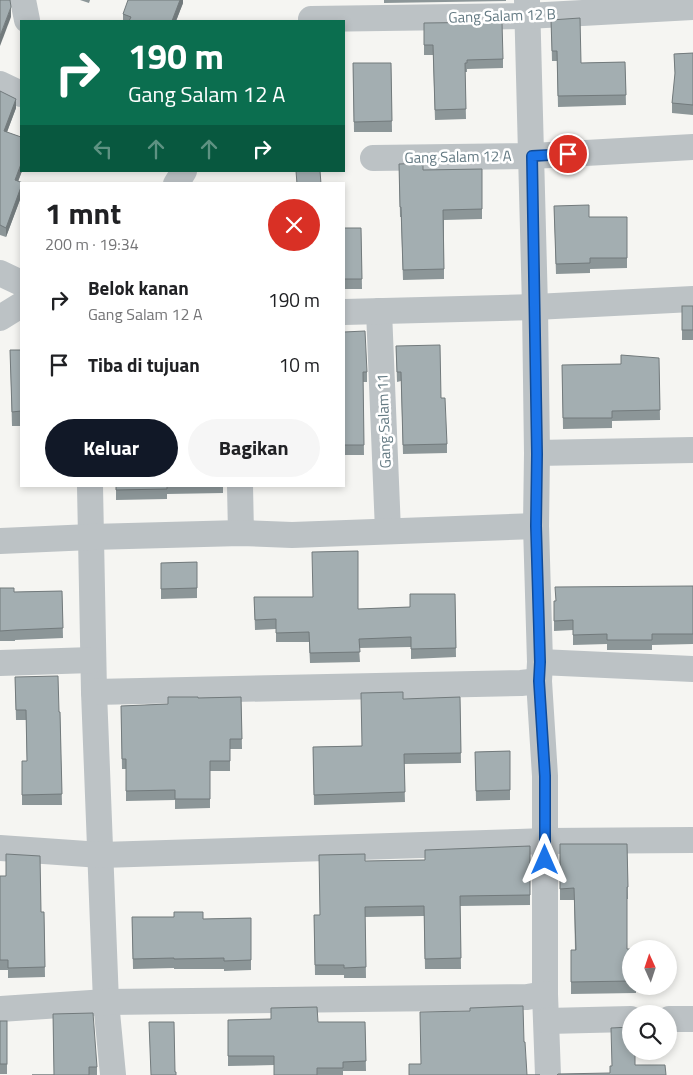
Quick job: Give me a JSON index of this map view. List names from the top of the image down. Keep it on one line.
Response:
{"streets":{"street":["Gang Salam 12 B","Gang Salam 12 A","Gang Salam 11"]},"north":"top","page":{"turn":["190 m","Gang Salam 12 A"],"heading":["1 mnt","200 m · 19:34"],"list":[{"name":"Belok kanan","note":"Gang Salam 12 A","value":"190 m"},{"name":"Tiba di tujuan","value":"10 m"}],"buttons":["Keluar","Bagikan"]}}
